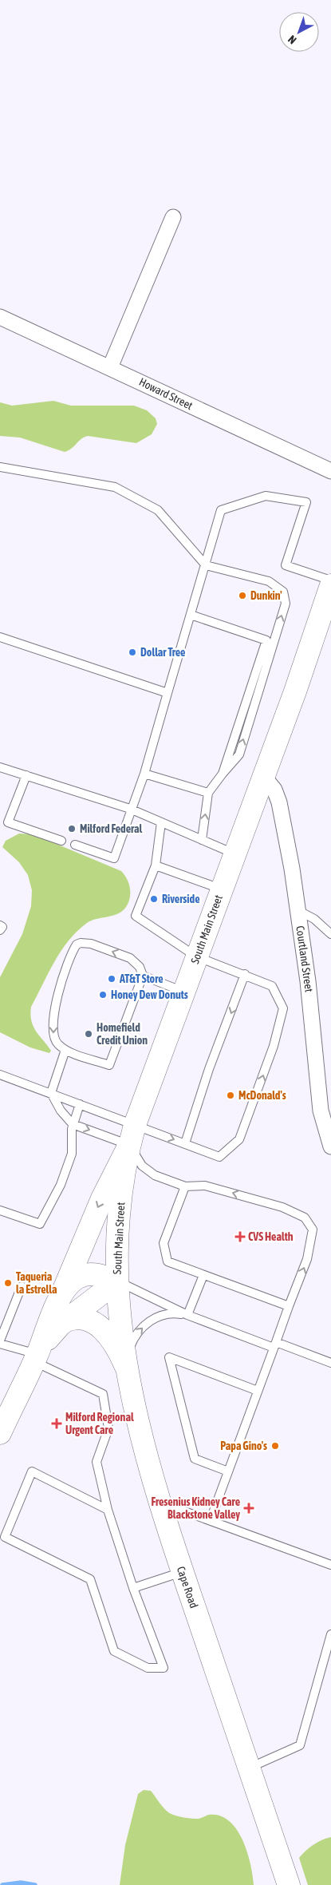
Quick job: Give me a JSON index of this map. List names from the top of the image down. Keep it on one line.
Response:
{"streets":{"main road":["South Main Street","Cape Road"],"street":["Howard Street","Courtland Street"]},"crossings":[["South Main Street","Courtland Street"],["South Main Street","Cape Road"]],"places":{"other":["Dunkin'","Dollar Tree","Milford Federal","Riverside","AT&T Store","Honey Dew Donuts","Homefield Credit Union","McDonald's","Taqueria la Estrella","Papa Gino's"],"health":["CVS Health","Milford Regional Urgent Care","Fresenius Kidney Care Blackstone Valley"]},"north":"bottom left"}
